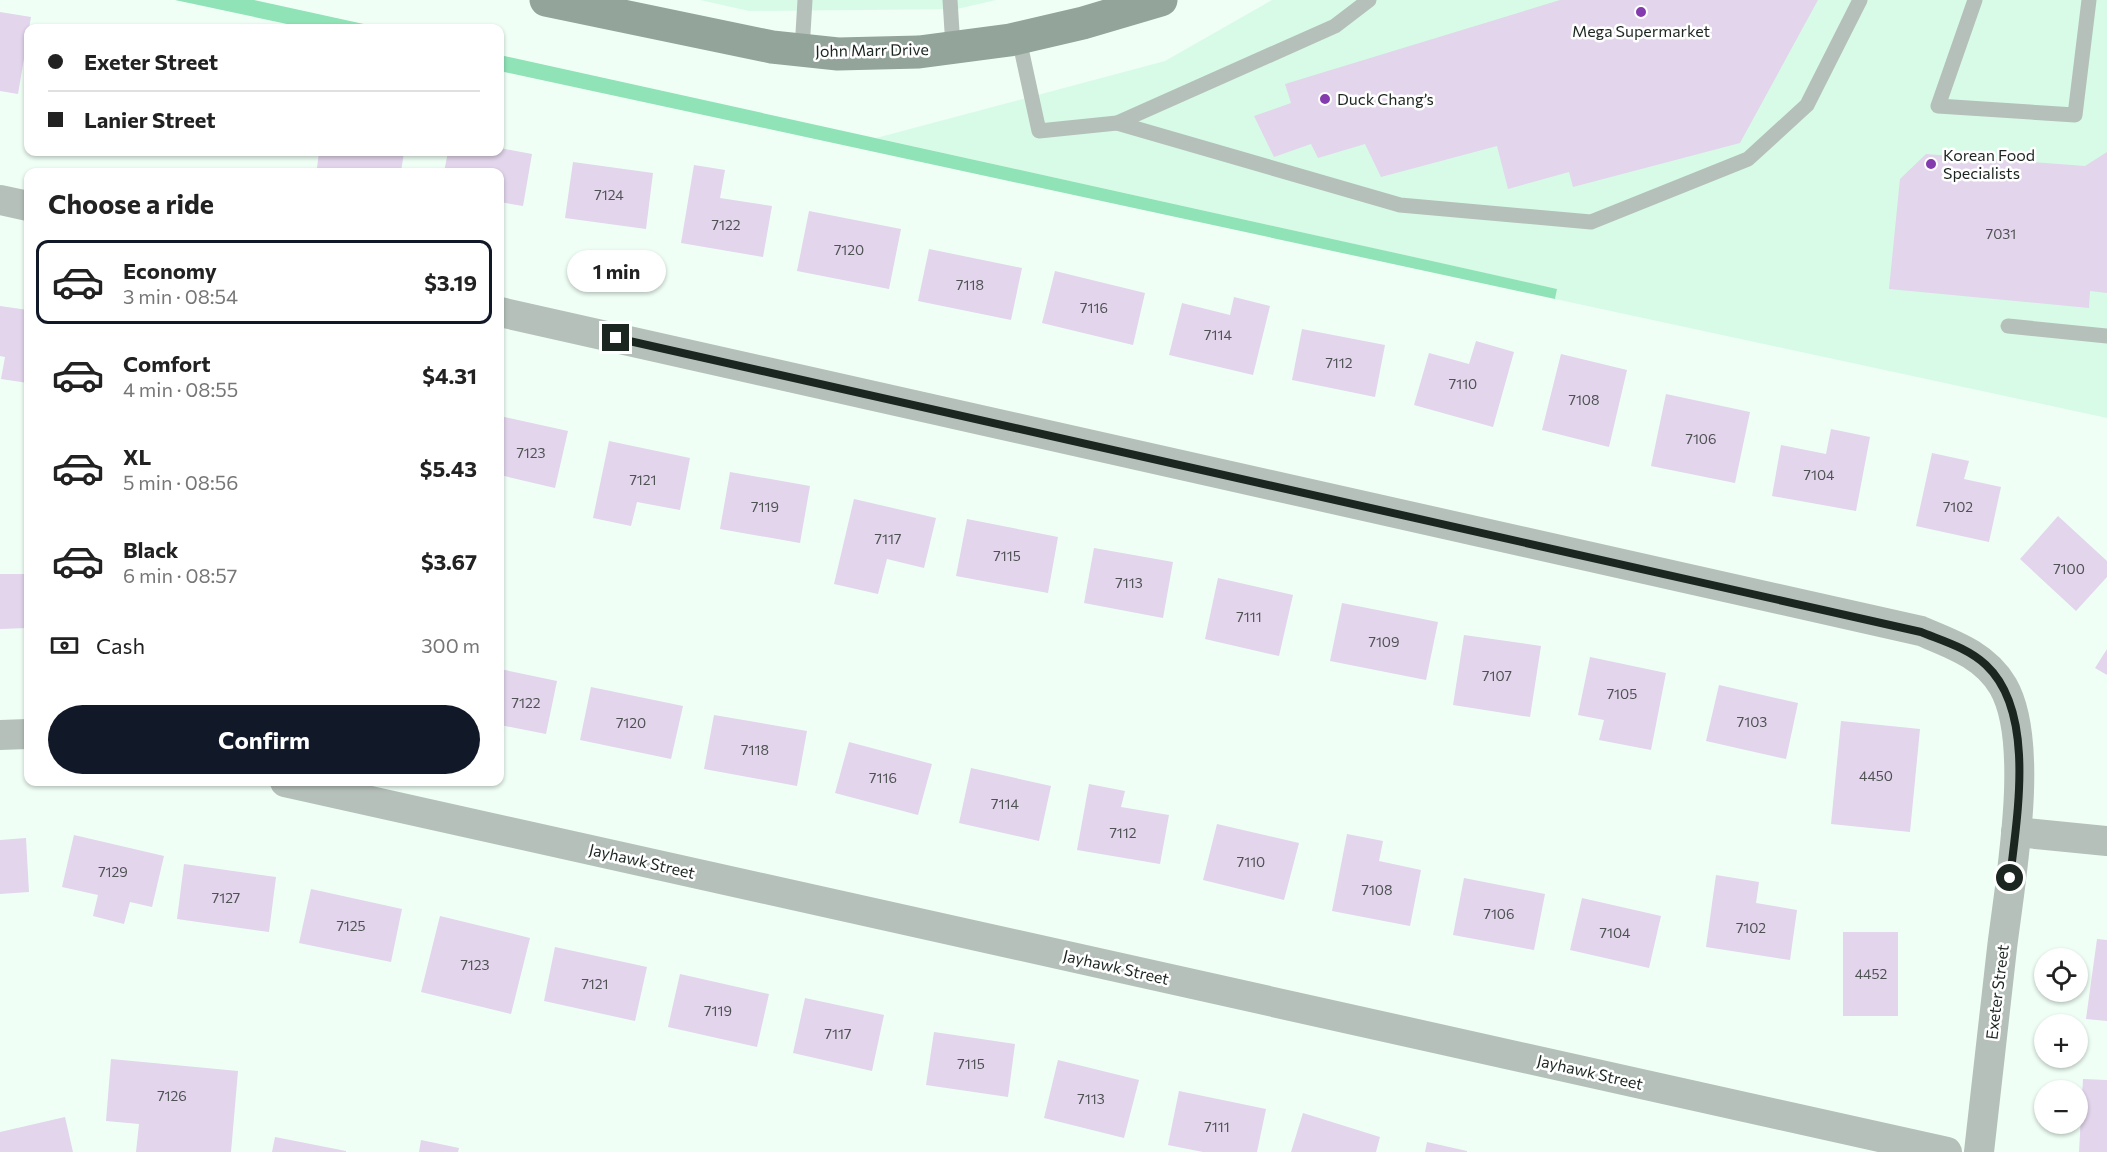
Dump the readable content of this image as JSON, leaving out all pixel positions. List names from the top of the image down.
{
  "streets": {
    "street": ["John Marr Drive", "Jayhawk Street", "Exeter Street"]
  },
  "places": ["Mega Supermarket", "Duck Chang’s", "Korean Food Specialists"],
  "house_numbers": [
    "7124",
    "7122",
    "7031",
    "7120",
    "7118",
    "7116",
    "7114",
    "7112",
    "7110",
    "7108",
    "7106",
    "7123",
    "7104",
    "7121",
    "7119",
    "7102",
    "7117",
    "7115",
    "7100",
    "7113",
    "7111",
    "7109",
    "7107",
    "7105",
    "7122",
    "7103",
    "7120",
    "7118",
    "4450",
    "7116",
    "7114",
    "7112",
    "7110",
    "7129",
    "7108",
    "7127",
    "7106",
    "7125",
    "7102",
    "7104",
    "7123",
    "4452",
    "7121",
    "7119",
    "7117",
    "7115",
    "7126",
    "7113",
    "7111"
  ],
  "page": {
    "banner": ["Exeter Street", "Lanier Street"],
    "heading": "Choose a ride",
    "list": [
      {
        "name": "Economy",
        "note": "3 min · 08:54",
        "value": "$3.19"
      },
      {
        "name": "Comfort",
        "note": "4 min · 08:55",
        "value": "$4.31"
      },
      {
        "name": "XL",
        "note": "5 min · 08:56",
        "value": "$5.43"
      },
      {
        "name": "Black",
        "note": "6 min · 08:57",
        "value": "$3.67"
      }
    ],
    "bubble": "1 min",
    "pay": ["Cash", "300 m"],
    "buttons": "Confirm",
    "map_buttons": ["+", "−"]
  }
}
